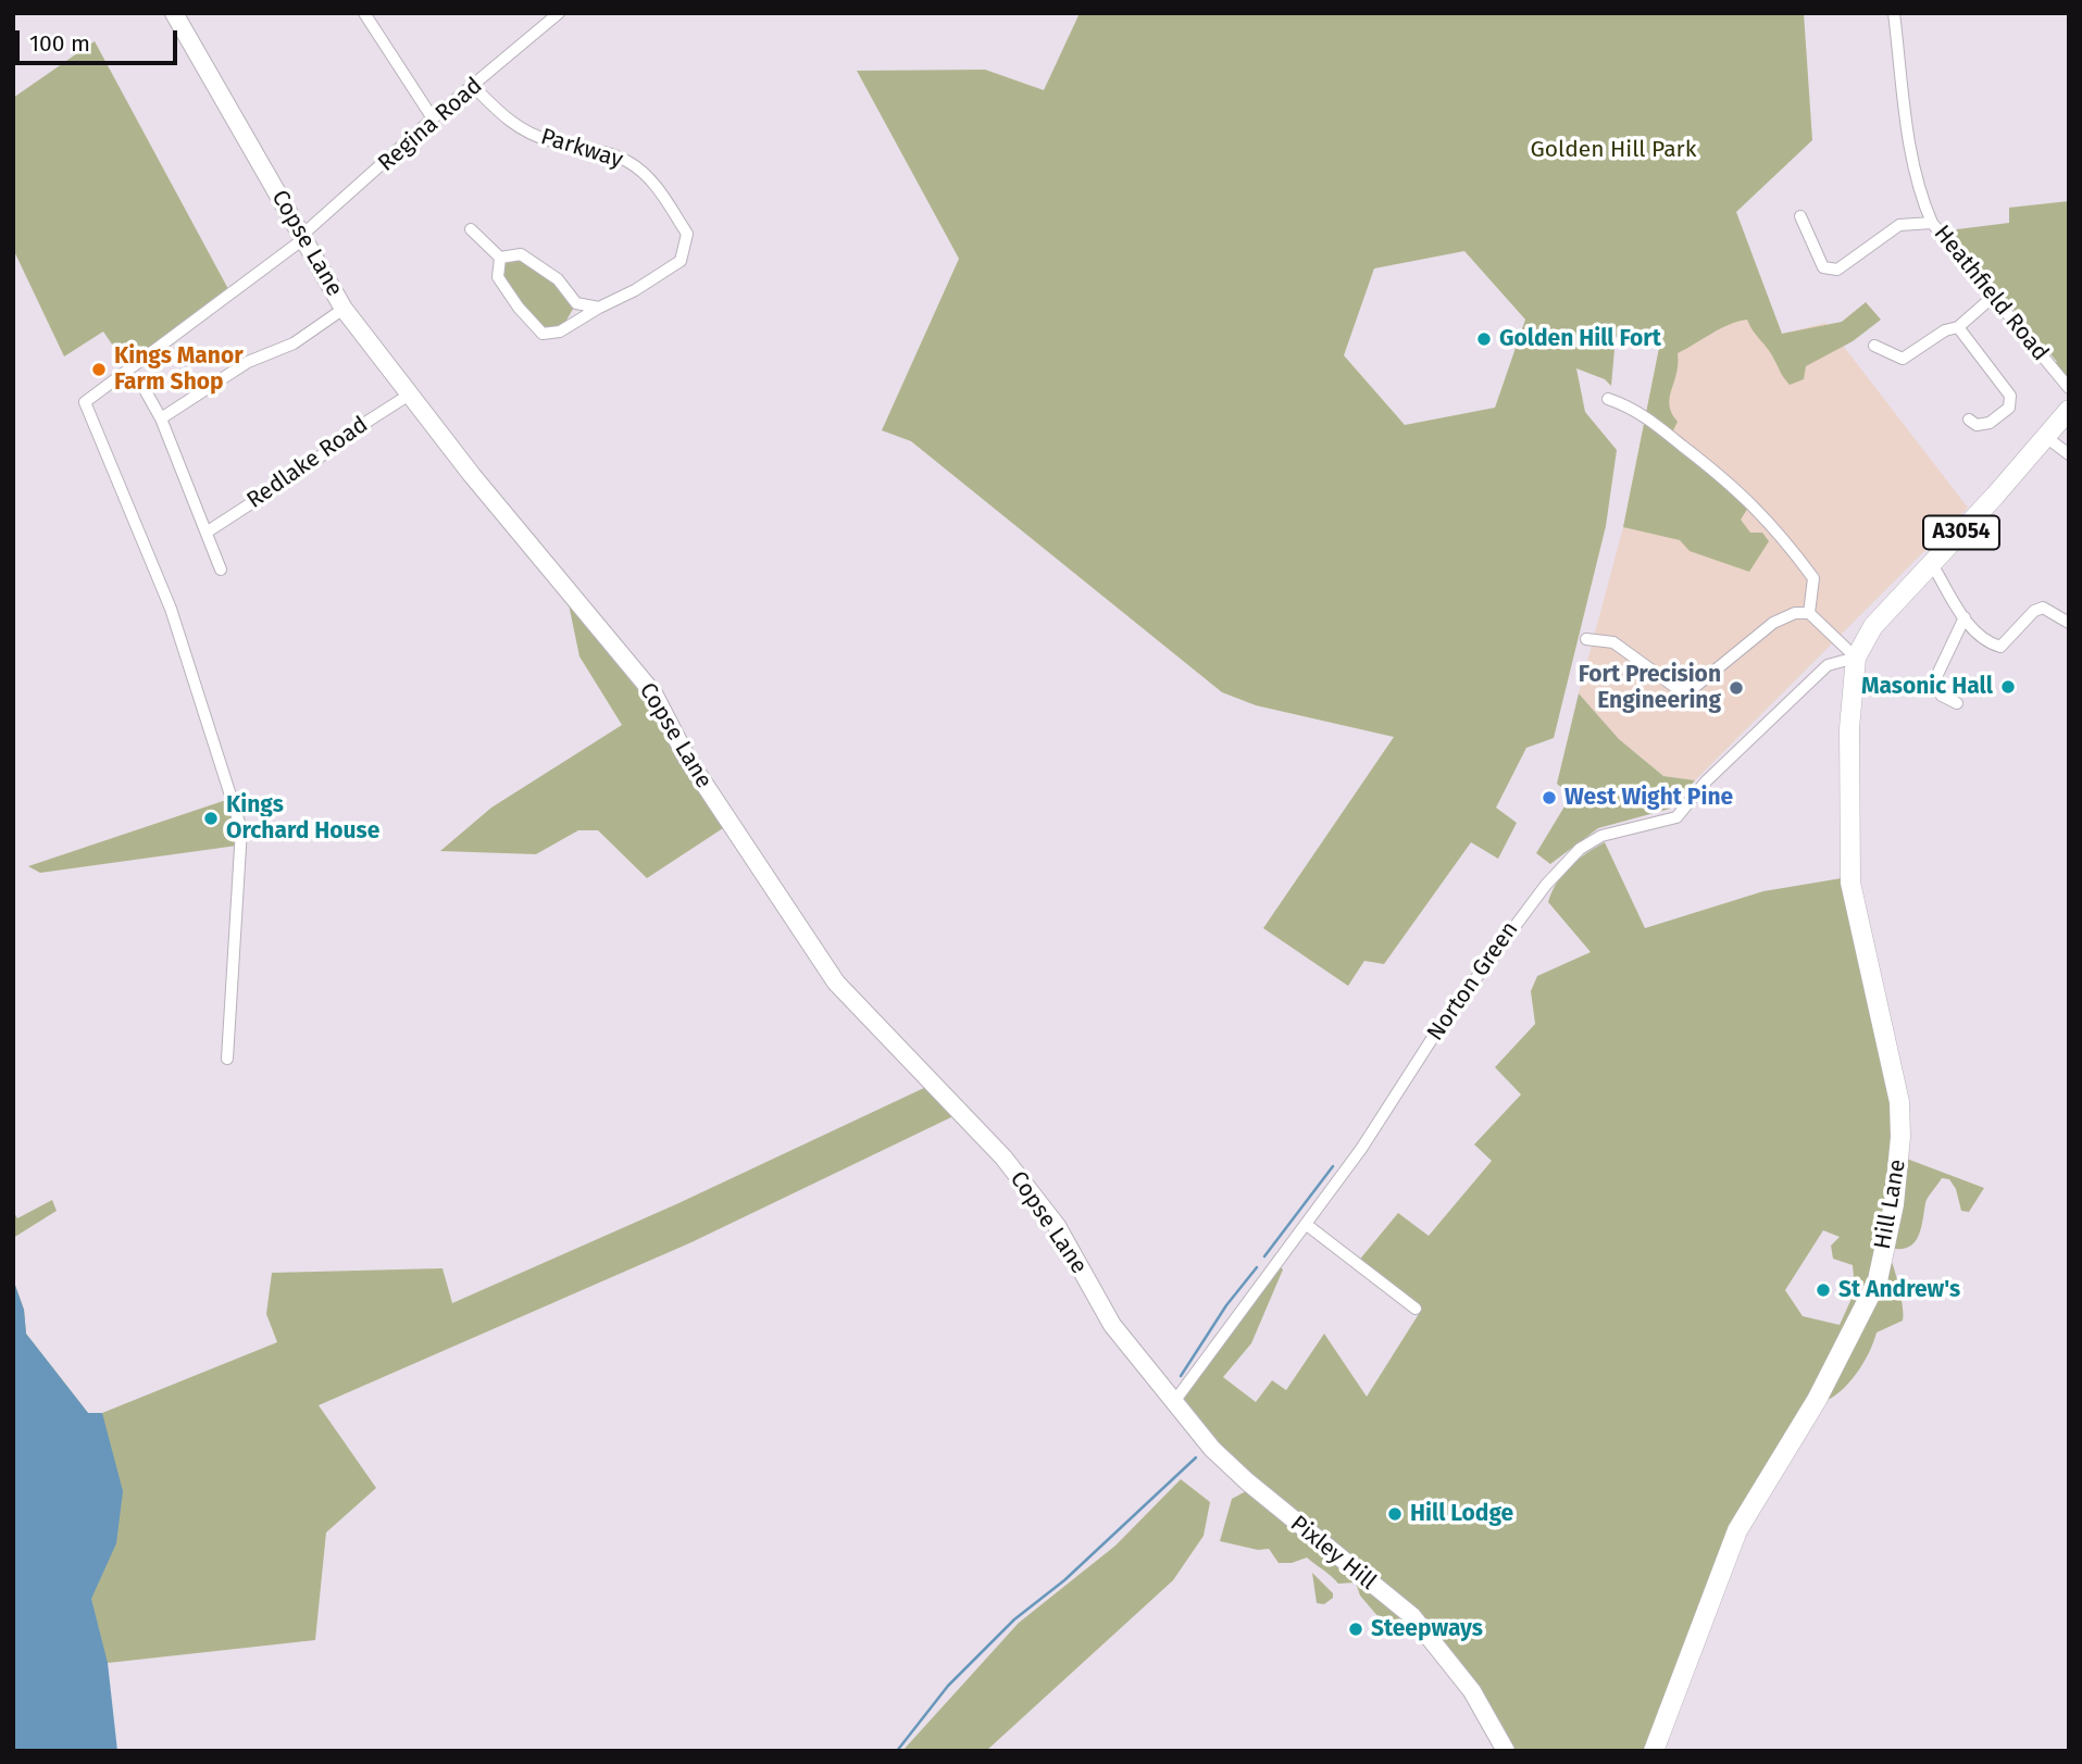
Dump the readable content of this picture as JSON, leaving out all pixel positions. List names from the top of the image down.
{
  "streets": {
    "main road": ["A3054", "Hill Lane"],
    "street": [
      "Regina Road",
      "Parkway",
      "Copse Lane",
      "Heathfield Road",
      "Redlake Road",
      "Norton Green",
      "Pixley Hill"
    ]
  },
  "crossings": [
    ["Regina Road", "Parkway"],
    ["Regina Road", "Copse Lane"],
    ["Copse Lane", "Redlake Road"],
    ["Copse Lane", "Norton Green"],
    ["Copse Lane", "Pixley Hill"],
    ["A3054", "Norton Green"],
    ["A3054", "Hill Lane"],
    ["Norton Green", "Hill Lane"],
    ["Norton Green", "Pixley Hill"]
  ],
  "parks": ["Golden Hill Park"],
  "places": [
    "Golden Hill Fort",
    "Kings Manor Farm Shop",
    "Masonic Hall",
    "Fort Precision Engineering",
    "West Wight Pine",
    "Kings Orchard House",
    "St Andrew's",
    "Hill Lodge",
    "Steepways"
  ],
  "scale_bar": "100 m"
}
